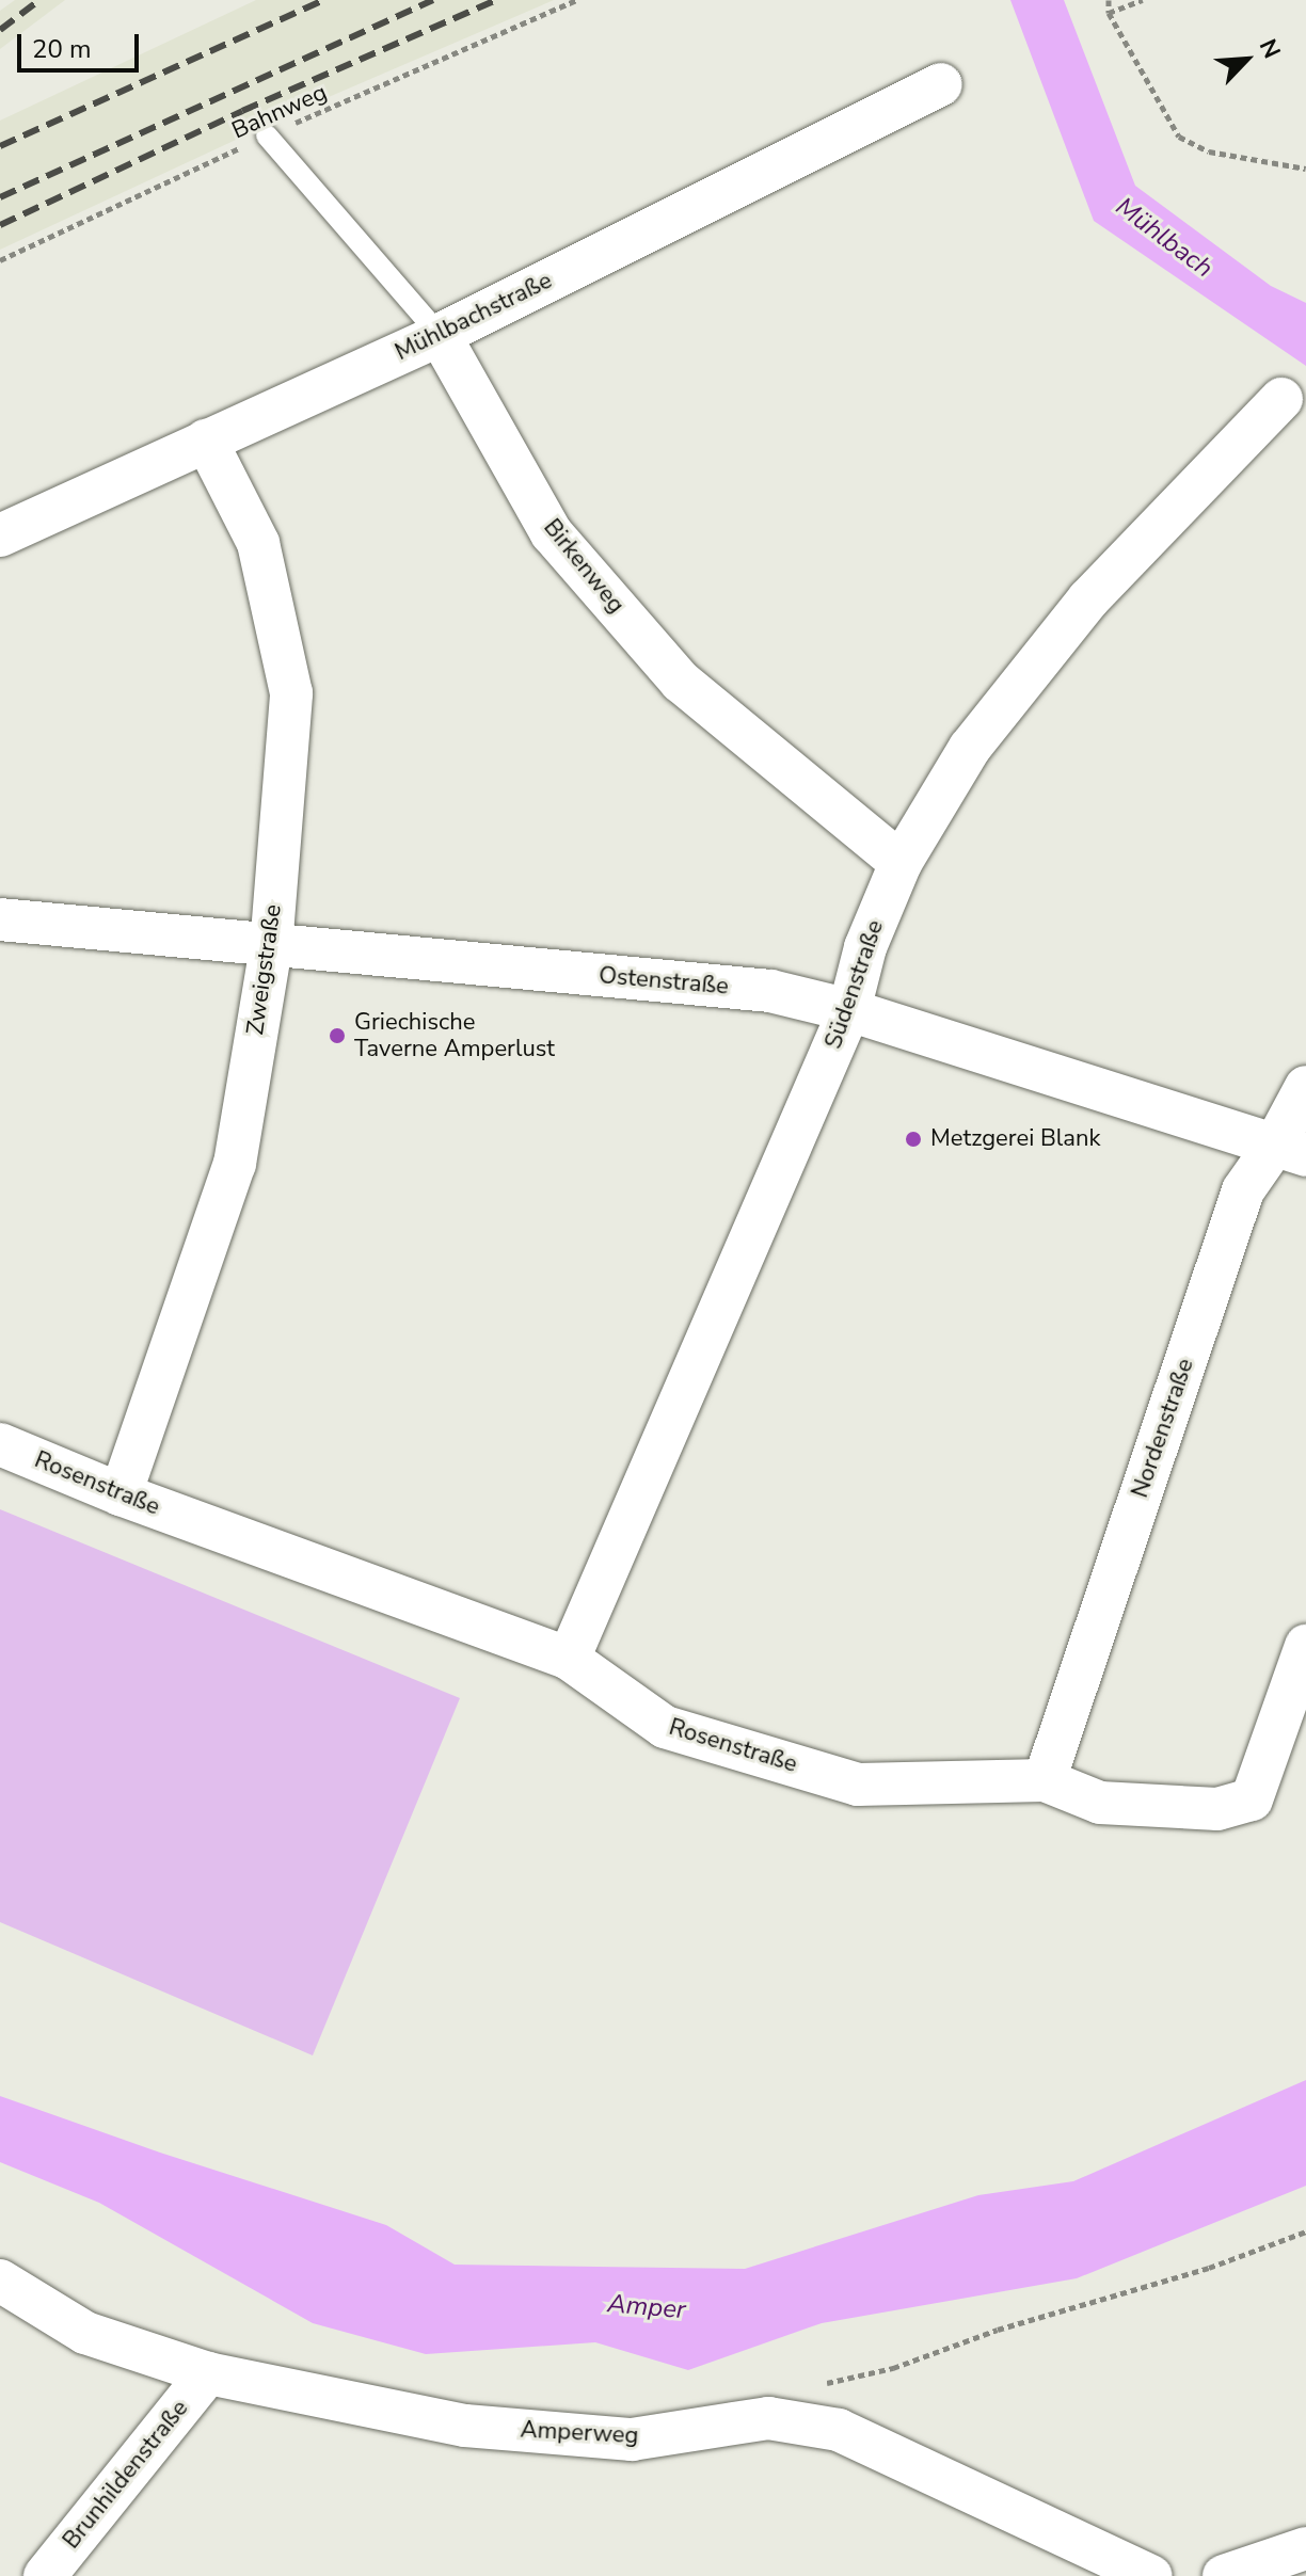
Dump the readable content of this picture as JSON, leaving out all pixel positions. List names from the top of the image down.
{
  "streets": {
    "street": [
      "Mühlbachstraße",
      "Birkenweg",
      "Zweigstraße",
      "Ostenstraße",
      "Südenstraße",
      "Nordenstraße",
      "Rosenstraße",
      "Amperweg",
      "Brunhildenstraße"
    ],
    "path": ["Bahnweg"]
  },
  "crossings": [
    ["Bahnweg", "Birkenweg"],
    ["Mühlbachstraße", "Birkenweg"],
    ["Mühlbachstraße", "Zweigstraße"],
    ["Birkenweg", "Südenstraße"],
    ["Zweigstraße", "Ostenstraße"],
    ["Zweigstraße", "Rosenstraße"],
    ["Ostenstraße", "Südenstraße"],
    ["Ostenstraße", "Nordenstraße"],
    ["Südenstraße", "Rosenstraße"],
    ["Nordenstraße", "Rosenstraße"],
    ["Amperweg", "Brunhildenstraße"]
  ],
  "water": ["Mühlbach", "Amper"],
  "places": ["Griechische Taverne Amperlust", "Metzgerei Blank"],
  "scale_bar": "20 m",
  "north": "top right"
}
